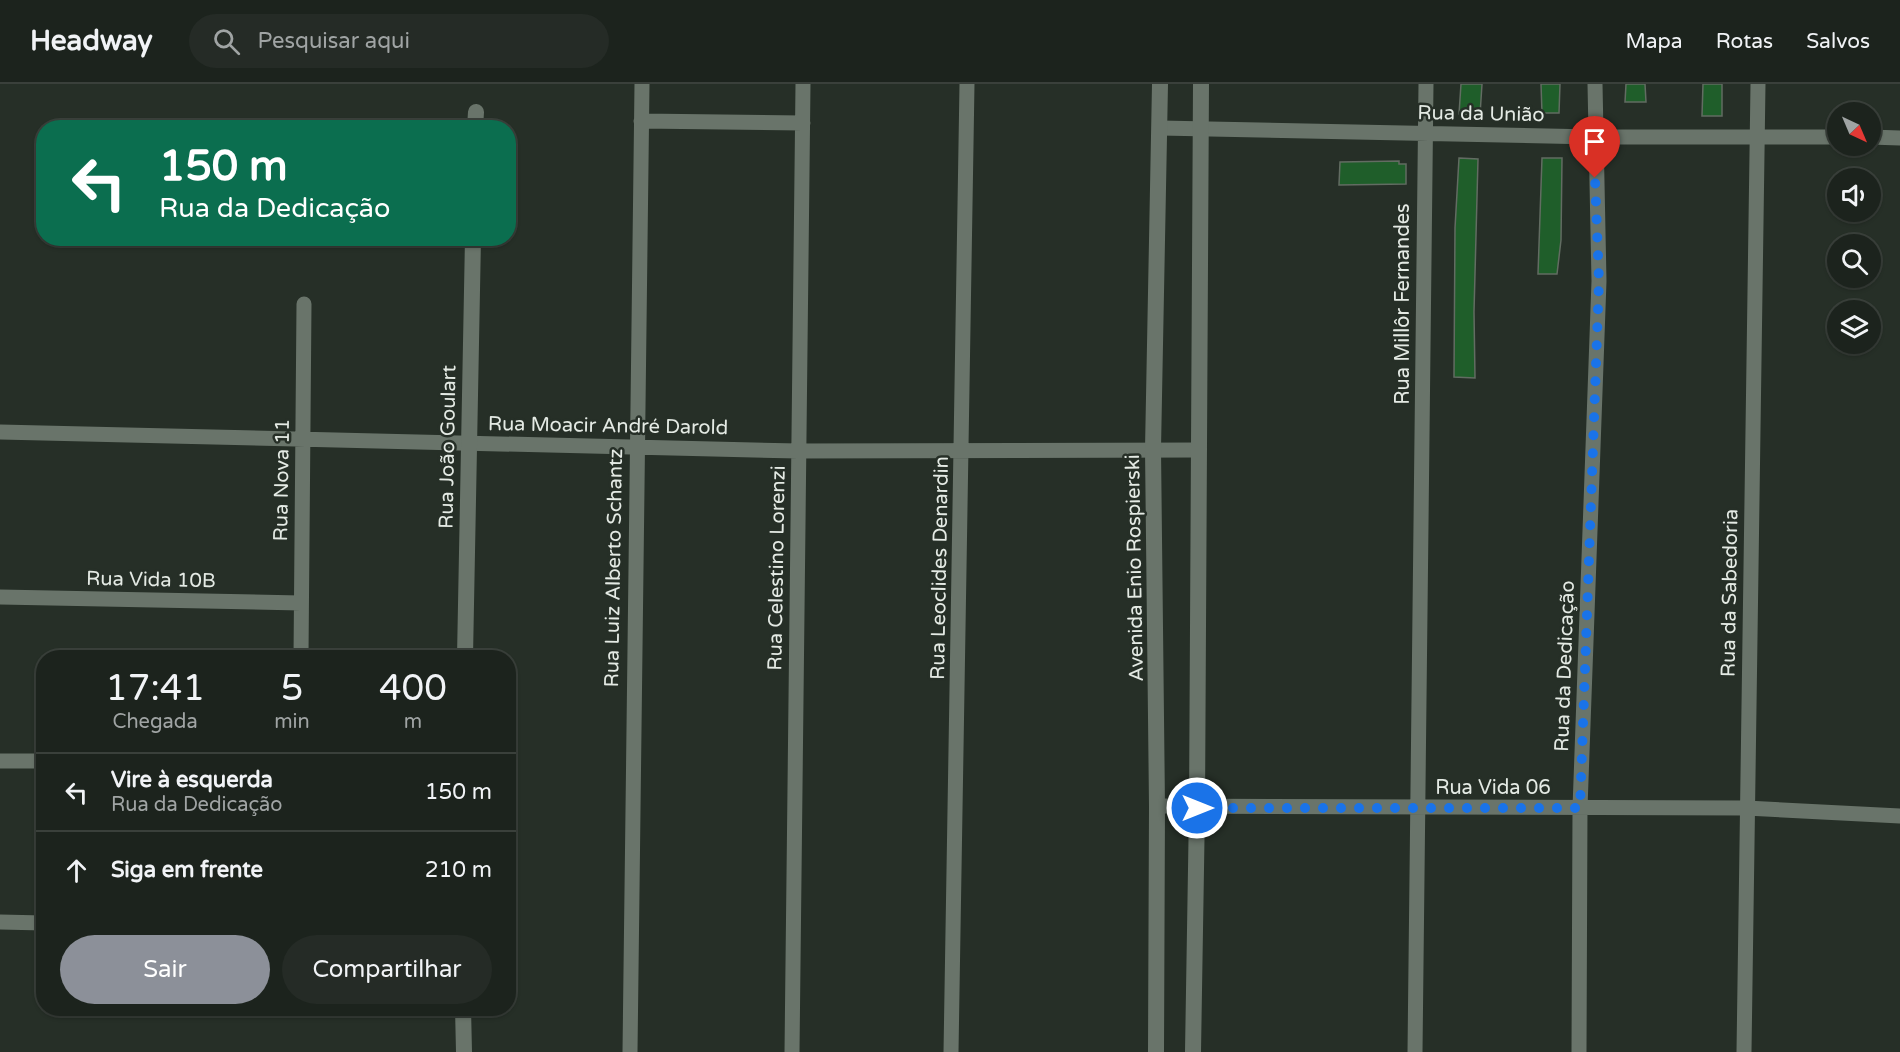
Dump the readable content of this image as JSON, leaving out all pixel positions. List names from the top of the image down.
{
  "streets": {
    "street": [
      "Rua da União",
      "Rua Millôr Fernandes",
      "Rua Moacir André Darold",
      "Rua João Goulart",
      "Rua Nova 11",
      "Rua Luiz Alberto Schantz",
      "Rua Celestino Lorenzi",
      "Rua Leoclides Denardin",
      "Avenida Enio Rospierski",
      "Rua Vida 10B",
      "Rua da Sabedoria",
      "Rua da Dedicação",
      "Rua Vida 06"
    ]
  },
  "crossings": [
    ["Rua da União", "Rua Millôr Fernandes"],
    ["Rua da União", "Avenida Enio Rospierski"],
    ["Rua da União", "Rua da Sabedoria"],
    ["Rua da União", "Rua da Dedicação"],
    ["Rua Millôr Fernandes", "Rua Vida 06"],
    ["Rua Moacir André Darold", "Rua João Goulart"],
    ["Rua Moacir André Darold", "Rua Nova 11"],
    ["Rua Moacir André Darold", "Rua Luiz Alberto Schantz"],
    ["Rua Moacir André Darold", "Rua Celestino Lorenzi"],
    ["Rua Moacir André Darold", "Rua Leoclides Denardin"],
    ["Rua Moacir André Darold", "Avenida Enio Rospierski"],
    ["Rua Nova 11", "Rua Vida 10B"],
    ["Avenida Enio Rospierski", "Rua Vida 06"],
    ["Rua da Sabedoria", "Rua Vida 06"],
    ["Rua da Dedicação", "Rua Vida 06"]
  ],
  "north": "bottom right",
  "page": {
    "header": "Headway",
    "search": "Pesquisar aqui",
    "nav": ["Mapa", "Rotas", "Salvos"],
    "turn": ["150 m", "Rua da Dedicação"],
    "eta": [
      "17:41",
      "Chegada",
      "5",
      "min",
      "400",
      "m"
    ],
    "list": [
      {
        "name": "Vire à esquerda",
        "note": "Rua da Dedicação",
        "value": "150 m"
      },
      {
        "name": "Siga em frente",
        "value": "210 m"
      }
    ],
    "buttons": ["Sair", "Compartilhar"]
  }
}
